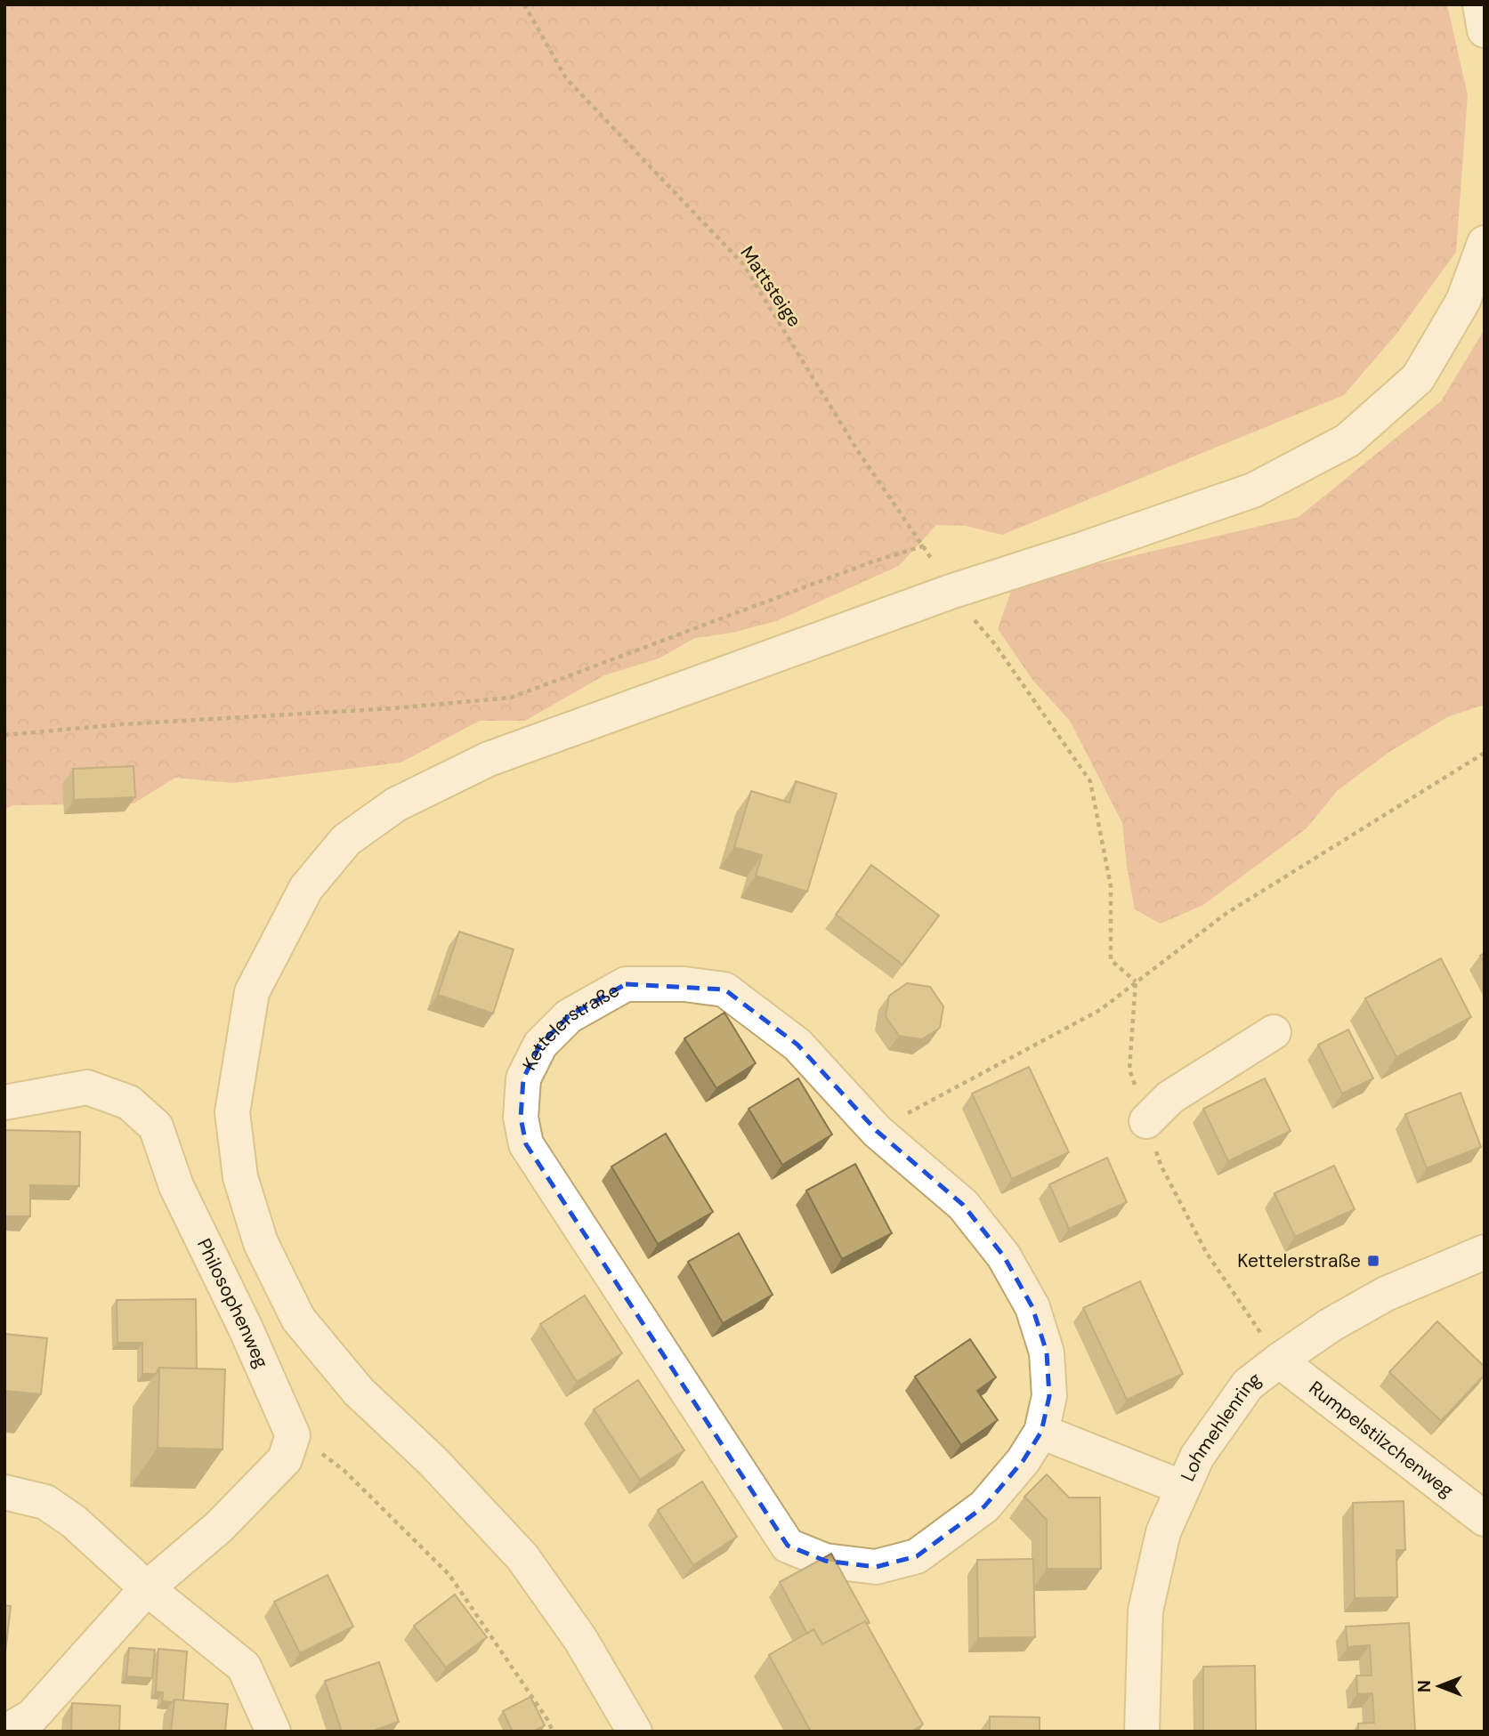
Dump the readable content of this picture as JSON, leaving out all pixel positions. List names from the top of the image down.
{
  "streets": {
    "street": [
      "Kettelerstraße",
      "Philosophenweg",
      "Lohmehlenring",
      "Rumpelstilzchenweg"
    ],
    "path": ["Mattsteige"]
  },
  "crossings": [
    ["Lohmehlenring", "Rumpelstilzchenweg"]
  ],
  "places": {
    "transit": ["Kettelerstraße"]
  },
  "north": "left"
}
